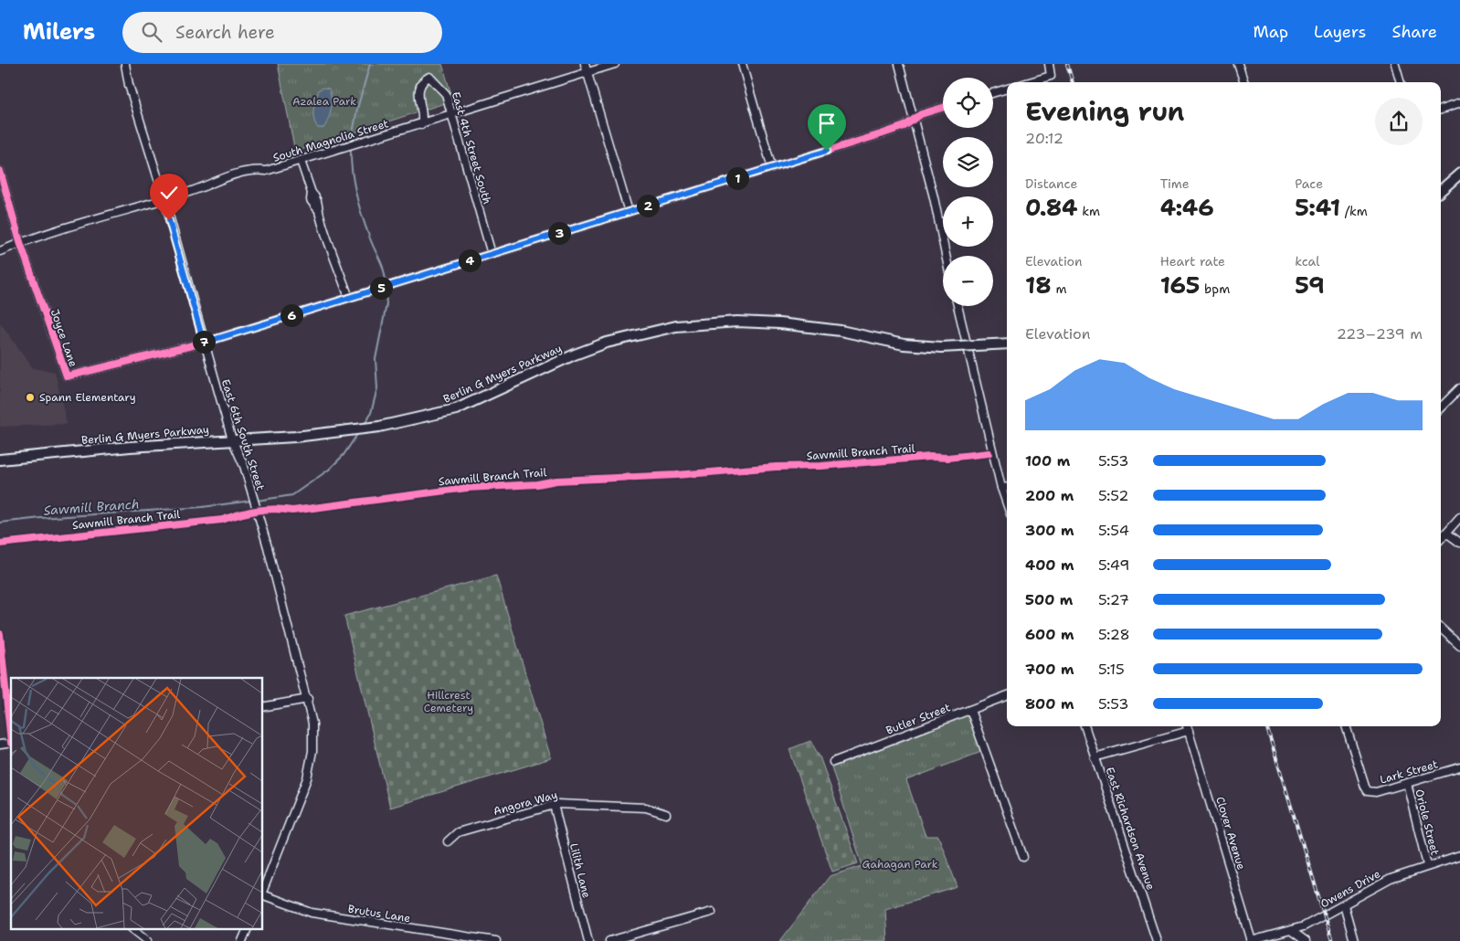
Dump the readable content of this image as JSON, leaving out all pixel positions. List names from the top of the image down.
{
  "streets": {
    "main road": ["Berlin G Myers Parkway"],
    "street": [
      "South Magnolia Street",
      "East 4th Street South",
      "Joyce Lane",
      "East 6th South Street",
      "Butler Street",
      "Lark Street",
      "Angora Way",
      "Oriole Street",
      "East Richardson Avenue",
      "Clover Avenue",
      "Lilith Lane",
      "Owens Drive",
      "Brutus Lane"
    ],
    "cycle path": ["Sawmill Branch Trail"]
  },
  "crossings": [
    ["South Magnolia Street", "East 4th Street South"],
    ["South Magnolia Street", "Joyce Lane"],
    ["South Magnolia Street", "East 6th South Street"],
    ["Joyce Lane", "East 6th South Street"],
    ["Berlin G Myers Parkway", "East 6th South Street"],
    ["Lark Street", "Oriole Street"],
    ["Angora Way", "Lilith Lane"],
    ["Oriole Street", "Owens Drive"],
    ["Clover Avenue", "Owens Drive"]
  ],
  "water": ["Sawmill Branch"],
  "parks": ["Azalea Park", "Hillcrest Cemetery", "Gahagan Park"],
  "places": ["Spann Elementary"],
  "page": {
    "header": "Milers",
    "search": "Search here",
    "nav": ["Map", "Layers", "Share"],
    "map_buttons": ["+", "−"],
    "heading": ["Evening run", "20:12"],
    "stats": [
      ["Distance", "0.84 km"],
      ["Time", "4:46"],
      ["Pace", "5:41 /km"],
      ["Elevation", "18 m"],
      ["Heart rate", "165 bpm"],
      ["kcal", "59"]
    ],
    "pins": [
      "1",
      "2",
      "3",
      "4",
      "5",
      "6",
      "7"
    ],
    "chart": ["Elevation", "223–239 m"],
    "list": [
      {
        "name": "100 m",
        "note": "5:53"
      },
      {
        "name": "200 m",
        "note": "5:52"
      },
      {
        "name": "300 m",
        "note": "5:54"
      },
      {
        "name": "400 m",
        "note": "5:49"
      },
      {
        "name": "500 m",
        "note": "5:27"
      },
      {
        "name": "600 m",
        "note": "5:28"
      },
      {
        "name": "700 m",
        "note": "5:15"
      },
      {
        "name": "800 m",
        "note": "5:53"
      }
    ]
  }
}
